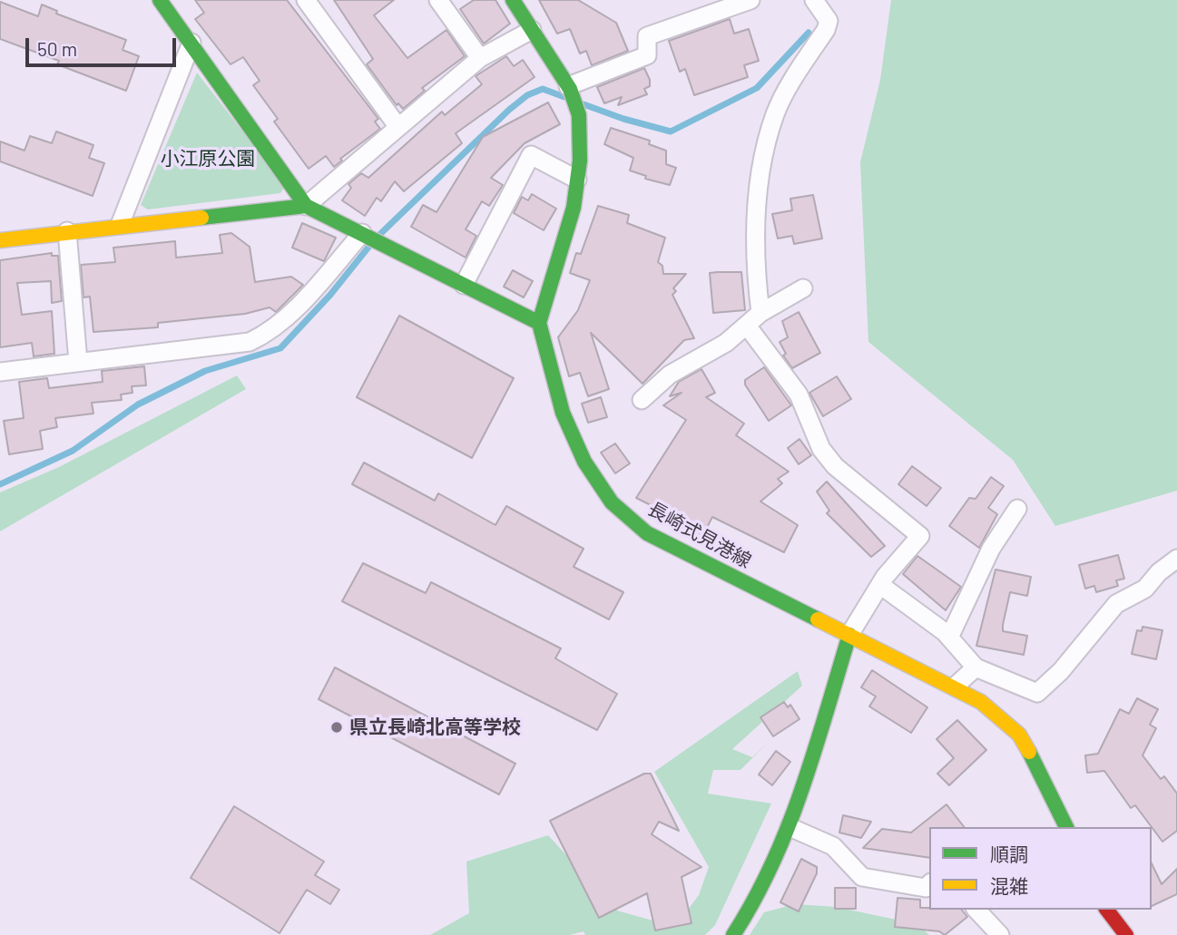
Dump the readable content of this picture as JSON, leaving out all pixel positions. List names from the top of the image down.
{
  "streets": {
    "street": ["長崎式見港線"]
  },
  "parks": ["小江原公園"],
  "places": ["県立長崎北高等学校"],
  "legend": ["順調", "混雑"],
  "scale_bar": "50 m"
}
